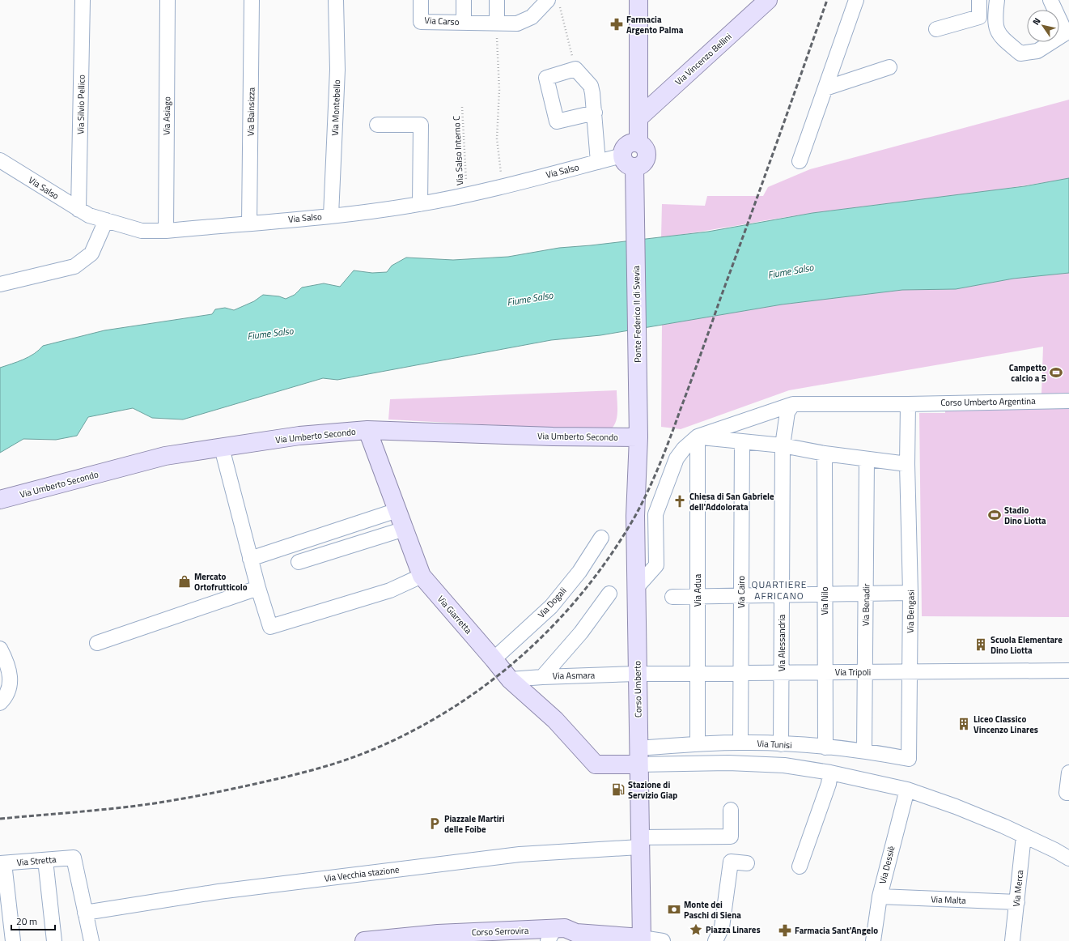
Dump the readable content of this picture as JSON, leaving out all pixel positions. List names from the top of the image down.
{
  "streets": {
    "main road": [
      "Via Vincenzo Bellini",
      "Ponte Federico II di Svevia",
      "Via Umberto Secondo",
      "Via Giarretta",
      "Corso Umberto",
      "Corso Serrovira"
    ],
    "street": [
      "Via Carso",
      "Via Silvio Pellico",
      "Via Montebello",
      "Via Bainsizza",
      "Via Asiago",
      "Via Salso",
      "Corso Umberto Argentina",
      "Via Adua",
      "Via Cairo",
      "Via Nilo",
      "Via Dogali",
      "Via Benadir",
      "Via Bengasi",
      "Via Alessandria",
      "Via Tripoli",
      "Via Asmara",
      "Via Tunisi",
      "Via Stretta",
      "Via Dessiè",
      "Via Vecchia stazione",
      "Via Merca",
      "Via Malta"
    ],
    "path": ["Via Salso Interno C"]
  },
  "crossings": [
    ["Via Silvio Pellico", "Via Salso"],
    ["Via Montebello", "Via Salso"],
    ["Via Bainsizza", "Via Salso"],
    ["Via Asiago", "Via Salso"],
    ["Via Salso Interno C", "Via Salso"],
    ["Via Salso", "Ponte Federico II di Svevia"],
    ["Ponte Federico II di Svevia", "Via Umberto Secondo"],
    ["Ponte Federico II di Svevia", "Corso Umberto"],
    ["Corso Umberto Argentina", "Via Adua"],
    ["Corso Umberto Argentina", "Via Bengasi"],
    ["Corso Umberto Argentina", "Via Alessandria"],
    ["Via Umberto Secondo", "Via Giarretta"],
    ["Via Umberto Secondo", "Corso Umberto"],
    ["Via Adua", "Via Tripoli"],
    ["Via Adua", "Via Tunisi"],
    ["Via Cairo", "Via Tripoli"],
    ["Via Cairo", "Via Tunisi"],
    ["Via Nilo", "Via Tripoli"],
    ["Via Nilo", "Via Tunisi"],
    ["Via Dogali", "Via Giarretta"],
    ["Via Benadir", "Via Tripoli"],
    ["Via Benadir", "Via Tunisi"],
    ["Via Bengasi", "Via Tripoli"],
    ["Via Bengasi", "Via Tunisi"],
    ["Via Giarretta", "Via Asmara"],
    ["Via Giarretta", "Corso Umberto"],
    ["Via Giarretta", "Via Tunisi"],
    ["Via Alessandria", "Via Tripoli"],
    ["Via Alessandria", "Via Tunisi"],
    ["Via Tripoli", "Via Asmara"],
    ["Via Tripoli", "Corso Umberto"],
    ["Via Asmara", "Corso Umberto"],
    ["Corso Umberto", "Via Tunisi"],
    ["Corso Umberto", "Via Vecchia stazione"],
    ["Corso Umberto", "Corso Serrovira"],
    ["Via Stretta", "Via Vecchia stazione"],
    ["Via Dessiè", "Via Malta"],
    ["Via Merca", "Via Malta"]
  ],
  "districts": ["QUARTIERE AFRICANO"],
  "water": ["Fiume Salso"],
  "places": {
    "pharmacy": ["Farmacia Argento Palma", "Farmacia Sant'Angelo"],
    "sports": ["Campetto calcio a 5", "Stadio Dino Liotta"],
    "church": ["Chiesa di San Gabriele dell'Addolorata"],
    "shop": ["Mercato Ortofrutticolo"],
    "building": ["Scuola Elementare Dino Liotta", "Liceo Classico Vincenzo Linares"],
    "fuel station": ["Stazione di Servizio Giap"],
    "parking": ["Piazzale Martiri delle Foibe"],
    "bank": ["Monte dei Paschi di Siena"],
    "place": ["Piazza Linares"]
  },
  "scale_bar": "20 m",
  "north": "top left"
}
